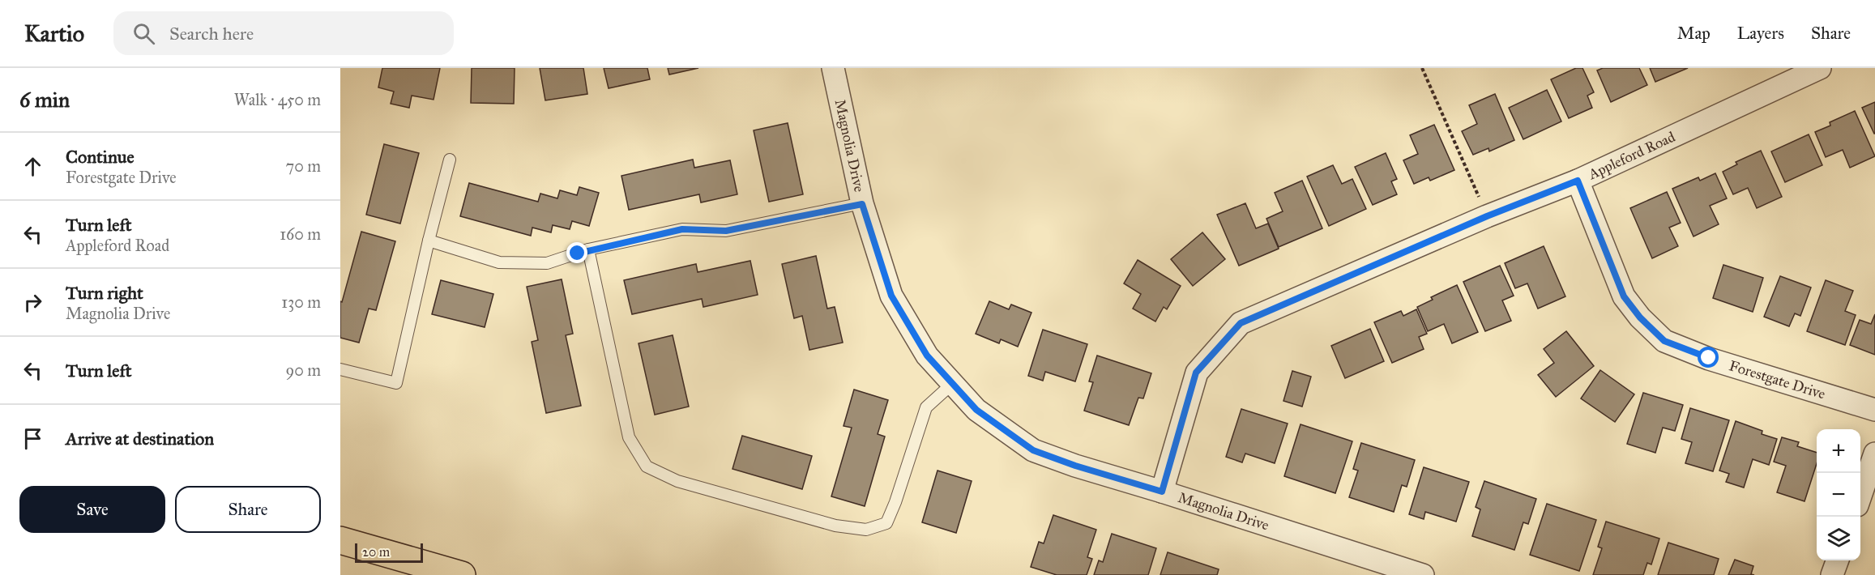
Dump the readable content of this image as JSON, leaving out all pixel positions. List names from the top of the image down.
{
  "streets": {
    "street": ["Magnolia Drive", "Appleford Road", "Forestgate Drive"]
  },
  "crossings": [
    ["Magnolia Drive", "Appleford Road"],
    ["Appleford Road", "Forestgate Drive"]
  ],
  "scale_bar": "20 m",
  "page": {
    "header": "Kartio",
    "search": "Search here",
    "nav": ["Map", "Layers", "Share"],
    "heading": ["6 min", "Walk · 450 m"],
    "list": [
      ["Continue", "Forestgate Drive", "70 m"],
      ["Turn left", "Appleford Road", "160 m"],
      ["Turn right", "Magnolia Drive", "130 m"],
      ["Turn left", "90 m"],
      "Arrive at destination"
    ],
    "map_buttons": ["+", "−"],
    "buttons": ["Save", "Share"],
    "scale": "20 m"
  }
}
